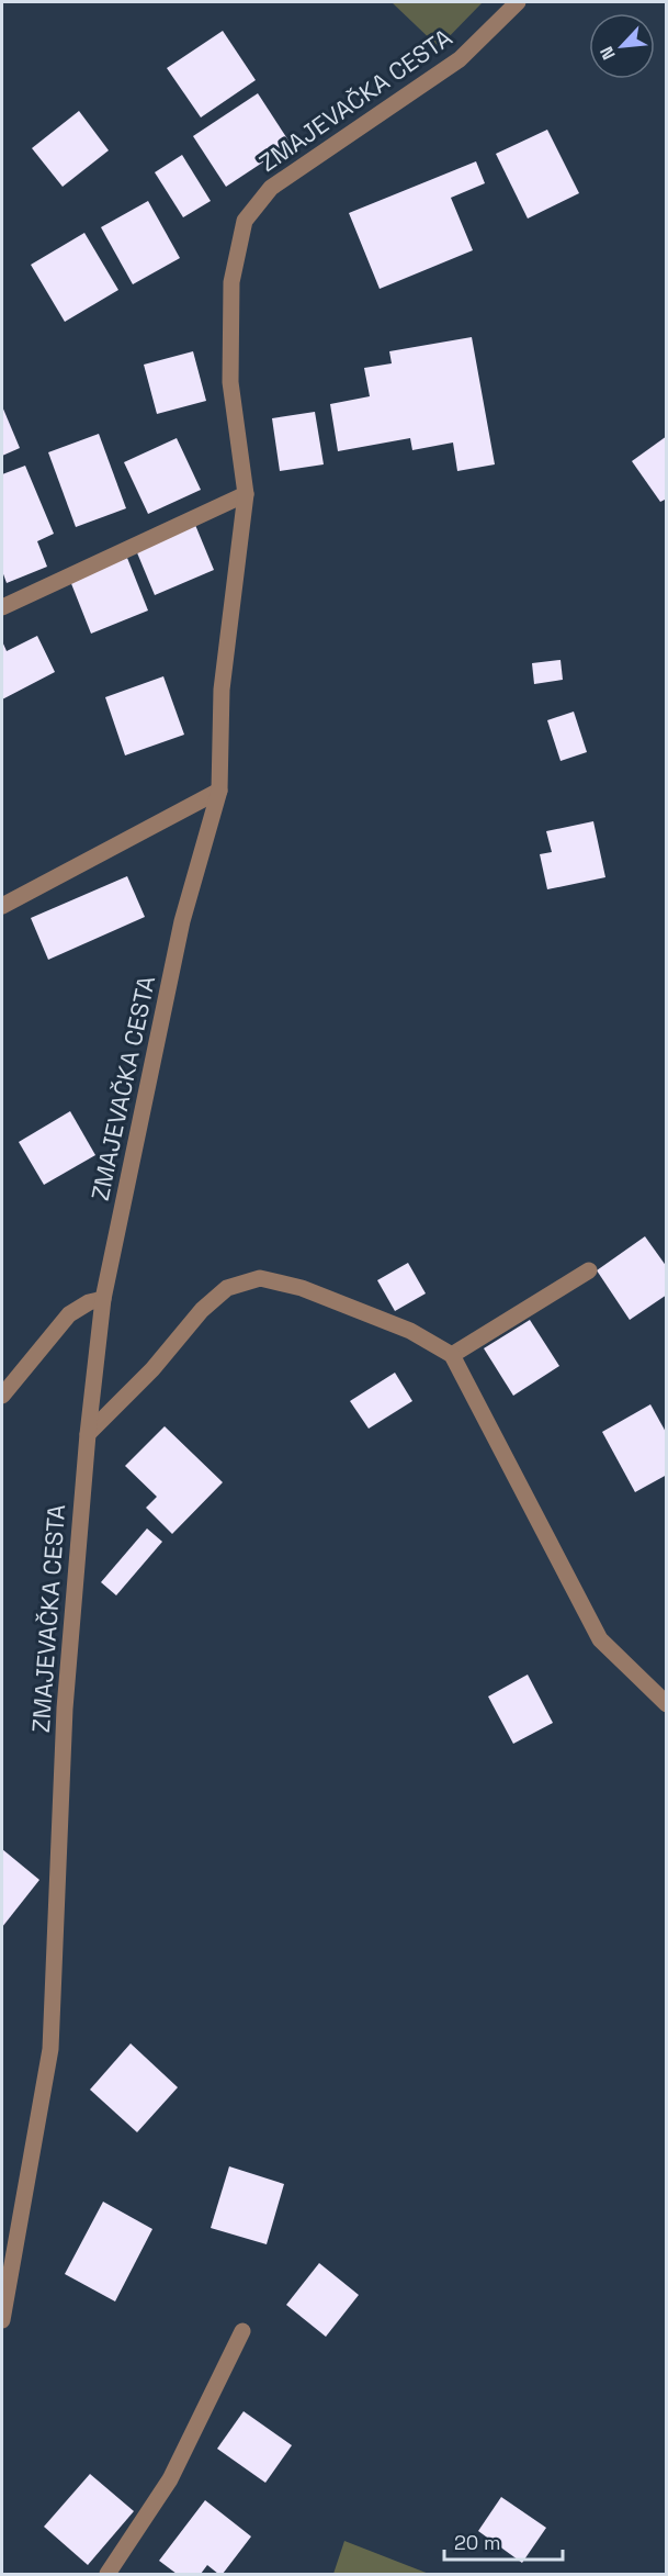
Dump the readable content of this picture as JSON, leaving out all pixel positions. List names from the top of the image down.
{
  "streets": {
    "street": ["ZMAJEVAČKA CESTA"]
  },
  "scale_bar": "20 m",
  "north": "bottom left"
}
